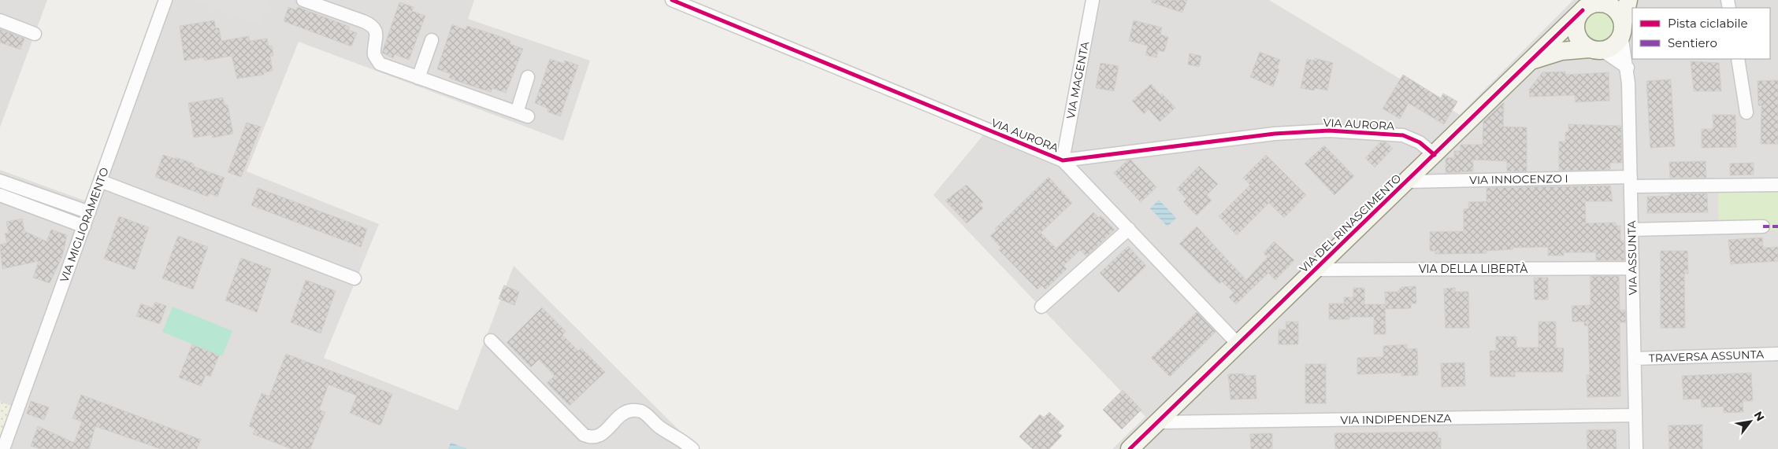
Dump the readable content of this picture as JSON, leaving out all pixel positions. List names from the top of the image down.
{
  "streets": {
    "street": [
      "VIA MAGENTA",
      "VIA AURORA",
      "VIA INNOCENZO I",
      "VIA DEL RINASCIMENTO",
      "VIA MIGLIORAMENTO",
      "VIA ASSUNTA",
      "VIA DELLA LIBERTÀ",
      "TRAVERSA ASSUNTA",
      "VIA INDIPENDENZA"
    ]
  },
  "crossings": [
    ["VIA MAGENTA", "VIA AURORA"],
    ["VIA AURORA", "VIA DEL RINASCIMENTO"],
    ["VIA INNOCENZO I", "VIA DEL RINASCIMENTO"],
    ["VIA INNOCENZO I", "VIA ASSUNTA"],
    ["VIA DEL RINASCIMENTO", "VIA ASSUNTA"],
    ["VIA DEL RINASCIMENTO", "VIA DELLA LIBERTÀ"],
    ["VIA DEL RINASCIMENTO", "VIA INDIPENDENZA"],
    ["VIA ASSUNTA", "VIA DELLA LIBERTÀ"],
    ["VIA ASSUNTA", "TRAVERSA ASSUNTA"],
    ["VIA ASSUNTA", "VIA INDIPENDENZA"]
  ],
  "legend": ["Pista ciclabile", "Sentiero"],
  "north": "top right"
}
